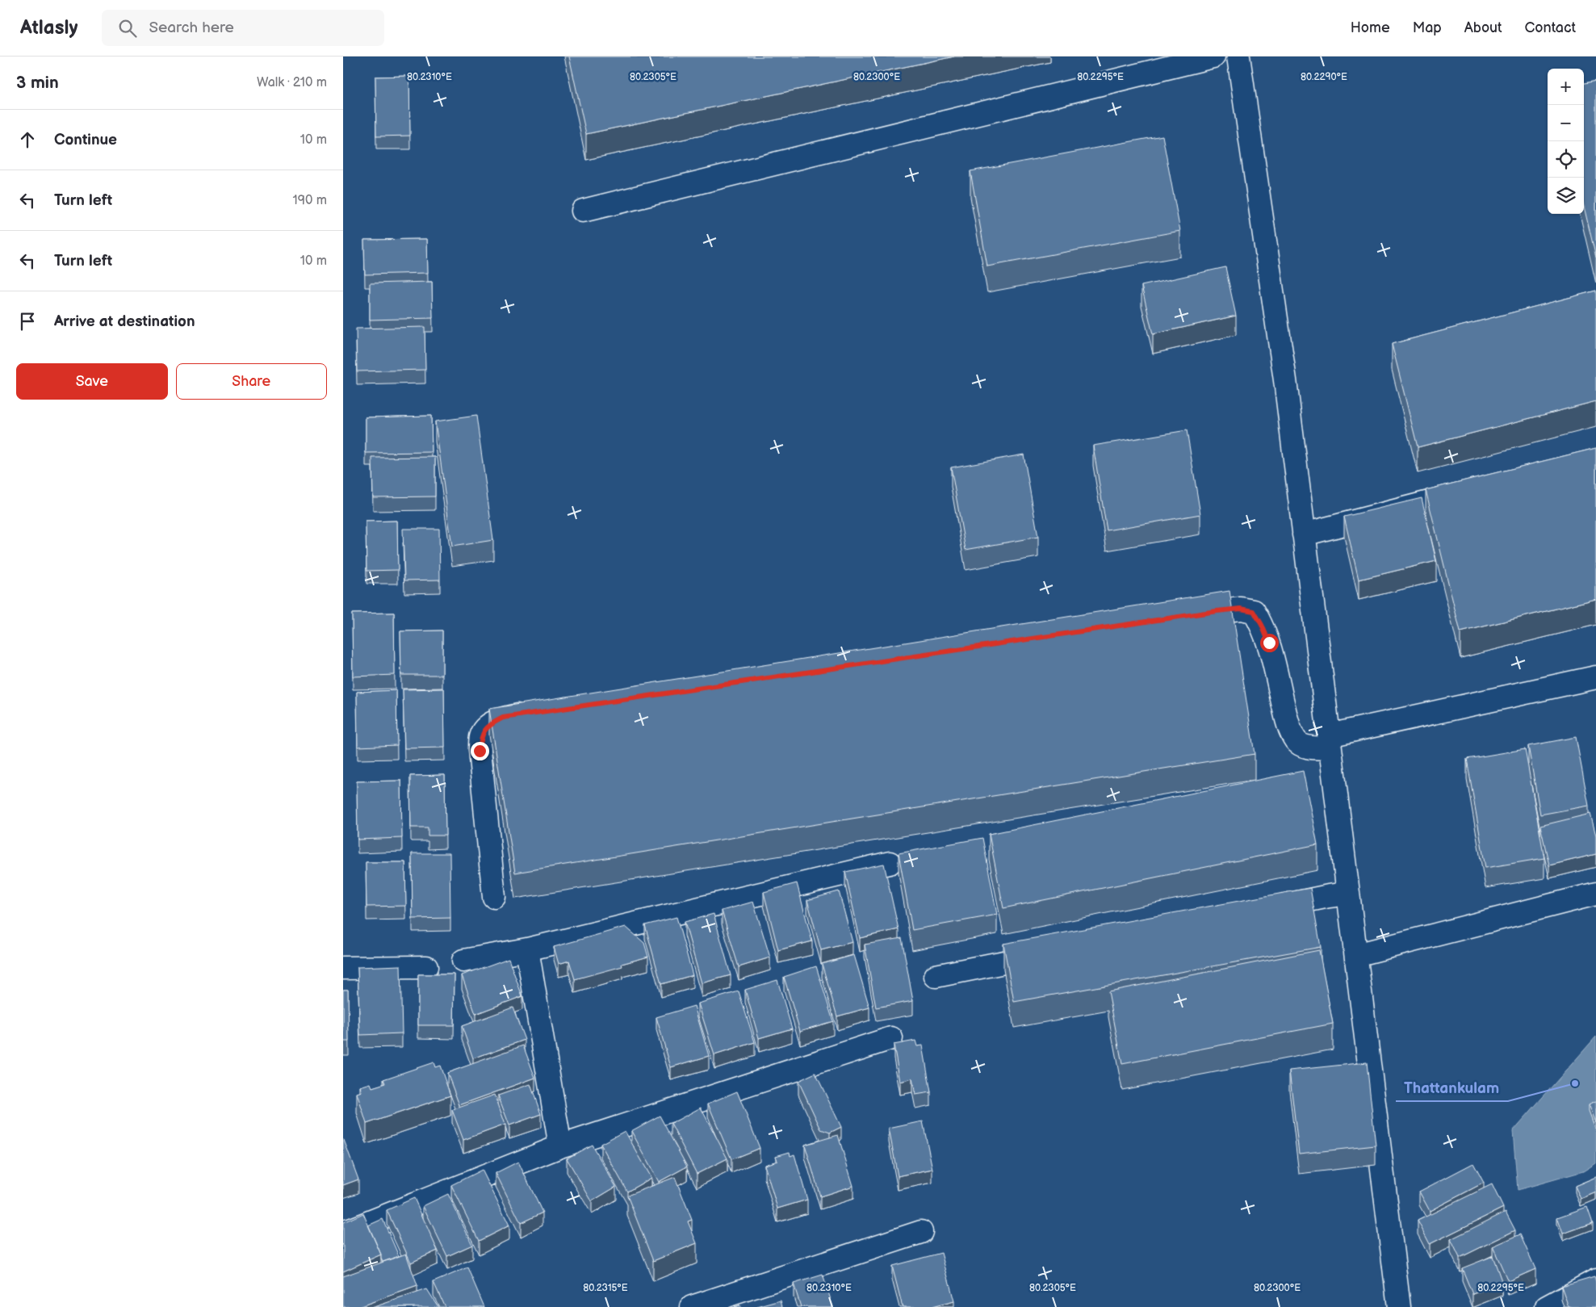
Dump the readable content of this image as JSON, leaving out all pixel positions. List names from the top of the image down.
{
  "places": ["Thattankulam"],
  "page": {
    "header": "Atlasly",
    "search": "Search here",
    "nav": [
      "Home",
      "Map",
      "About",
      "Contact"
    ],
    "heading": ["3 min", "Walk · 210 m"],
    "map_buttons": ["+", "−"],
    "list": [
      ["Continue", "10 m"],
      ["Turn left", "190 m"],
      ["Turn left", "10 m"],
      "Arrive at destination"
    ],
    "buttons": ["Save", "Share"]
  },
  "coordinates": [
    "80.2310°E",
    "80.2305°E",
    "80.2300°E",
    "80.2295°E",
    "80.2290°E",
    "80.2315°E"
  ]
}
